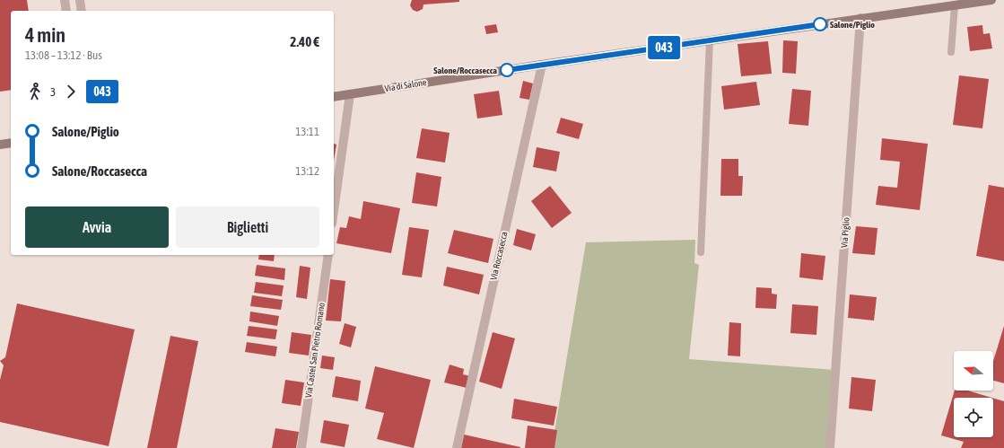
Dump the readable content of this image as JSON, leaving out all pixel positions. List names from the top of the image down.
{
  "streets": {
    "street": [
      "Via di Salone",
      "Via Piglio",
      "Via Roccasecca",
      "Via Castel San Pietro Romano"
    ]
  },
  "crossings": [
    ["Via di Salone", "Via Piglio"],
    ["Via di Salone", "Via Roccasecca"]
  ],
  "places": ["Salone/Piglio", "Salone/Roccasecca"],
  "lines": ["bus line 043"],
  "north": "left",
  "page": {
    "on_map": "043",
    "heading": ["4 min", "13:08 – 13:12 · Bus", "2.40 €"],
    "legs": ["3", "043"],
    "list": [
      {
        "name": "Salone/Piglio",
        "value": "13:11"
      },
      {
        "name": "Salone/Roccasecca",
        "value": "13:12"
      }
    ],
    "buttons": ["Avvia", "Biglietti"]
  }
}
